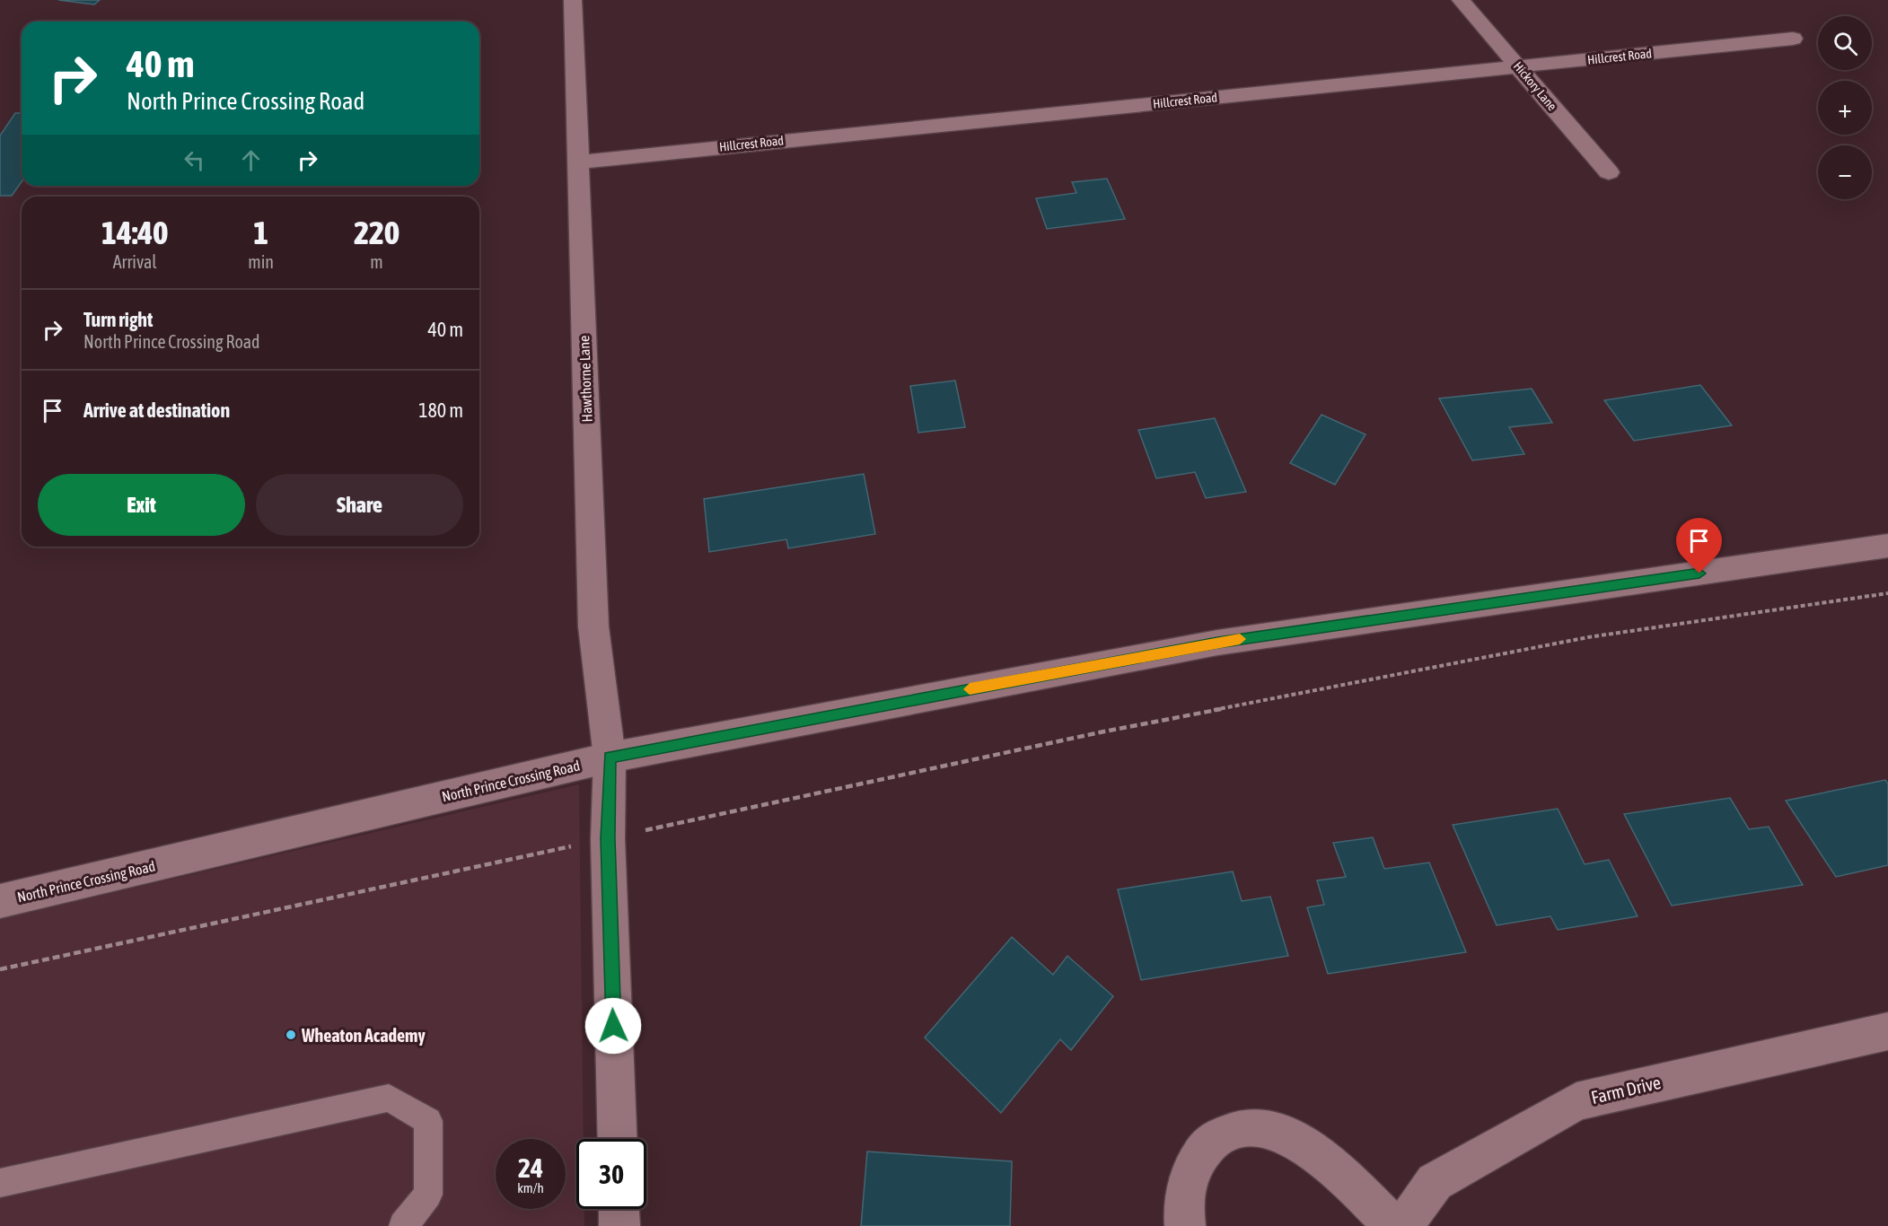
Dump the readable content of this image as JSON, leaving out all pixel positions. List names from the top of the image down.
{
  "streets": {
    "street": [
      "Hillcrest Road",
      "Hickory Lane",
      "Hawthorne Lane",
      "North Prince Crossing Road",
      "Farm Drive"
    ]
  },
  "crossings": [
    ["Hillcrest Road", "Hickory Lane"],
    ["Hillcrest Road", "Hawthorne Lane"],
    ["Hawthorne Lane", "North Prince Crossing Road"]
  ],
  "places": ["Wheaton Academy"],
  "page": {
    "map_buttons": ["+", "−"],
    "turn": ["40 m", "North Prince Crossing Road"],
    "eta": [
      "14:40",
      "Arrival",
      "1",
      "min",
      "220",
      "m"
    ],
    "list": [
      {
        "name": "Turn right",
        "note": "North Prince Crossing Road",
        "value": "40 m"
      },
      {
        "name": "Arrive at destination",
        "value": "180 m"
      }
    ],
    "buttons": ["Exit", "Share"],
    "speed": "24 km/h",
    "limit": "30"
  }
}
